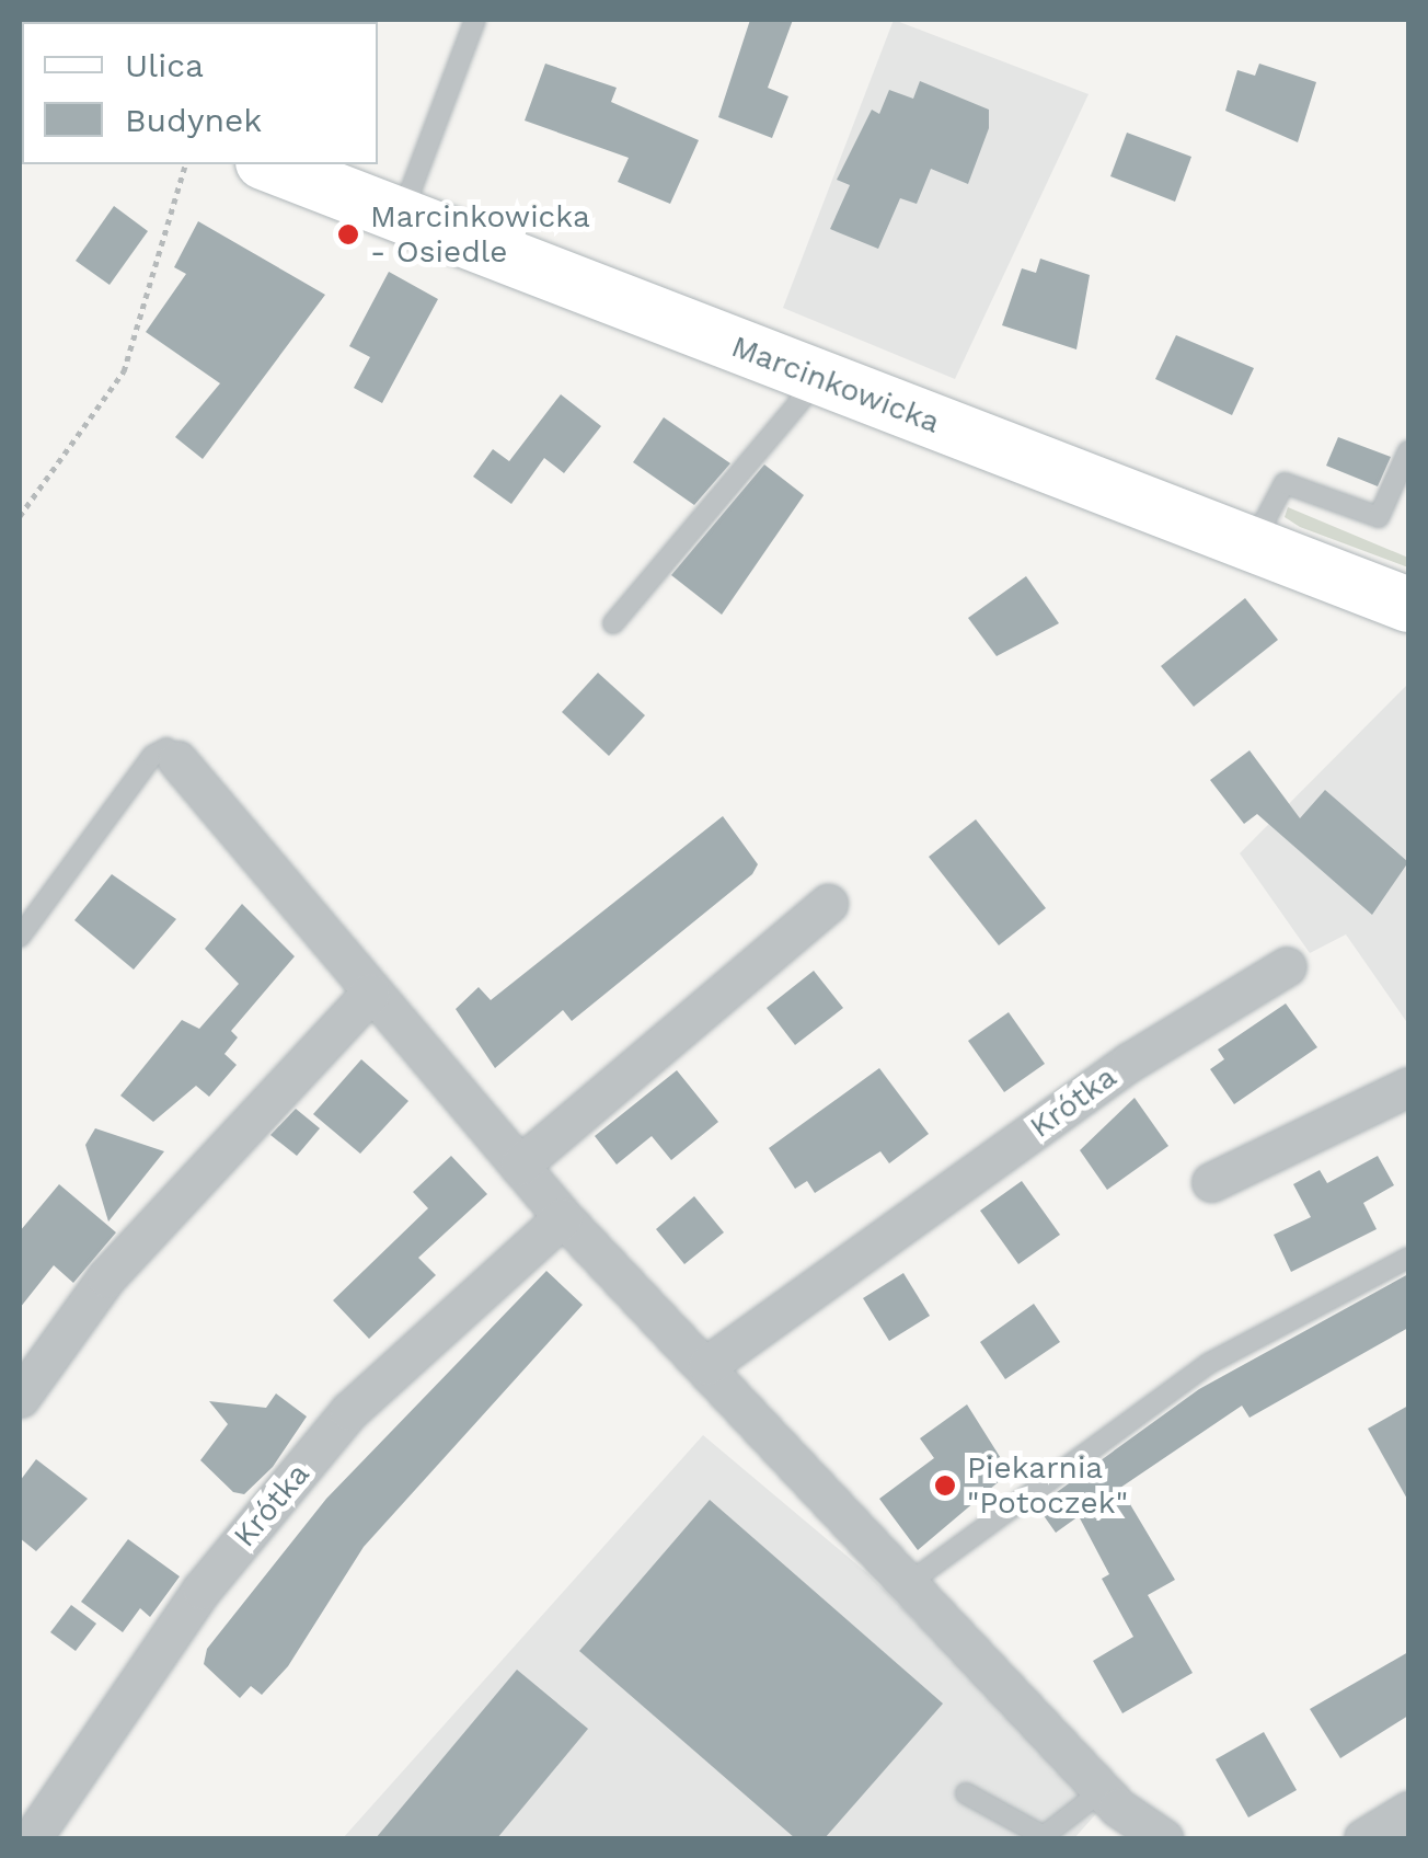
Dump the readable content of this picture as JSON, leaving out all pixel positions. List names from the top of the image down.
{
  "streets": {
    "street": ["Marcinkowicka", "Krótka"]
  },
  "places": ["Marcinkowicka - Osiedle", "Piekarnia \"Potoczek\""],
  "legend": ["Ulica", "Budynek"]
}
